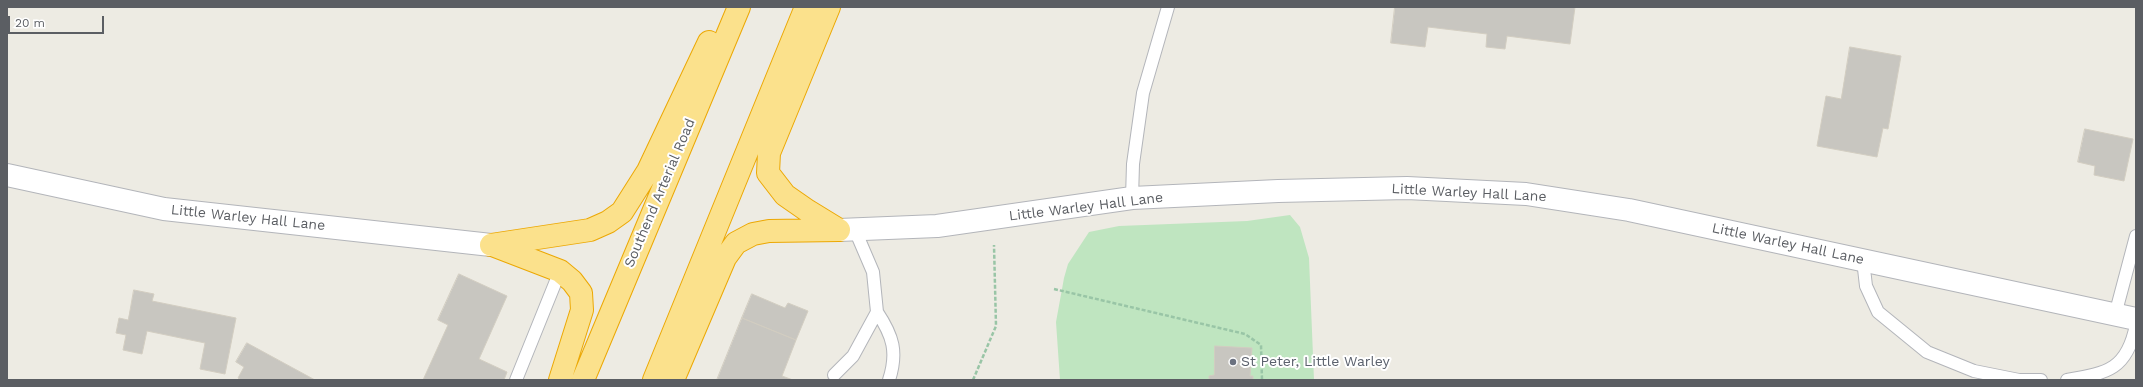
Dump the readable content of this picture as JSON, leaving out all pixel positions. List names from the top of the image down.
{
  "streets": {
    "highway": ["Southend Arterial Road"],
    "street": ["Little Warley Hall Lane"]
  },
  "places": ["St Peter, Little Warley"],
  "scale_bar": "20 m"
}
